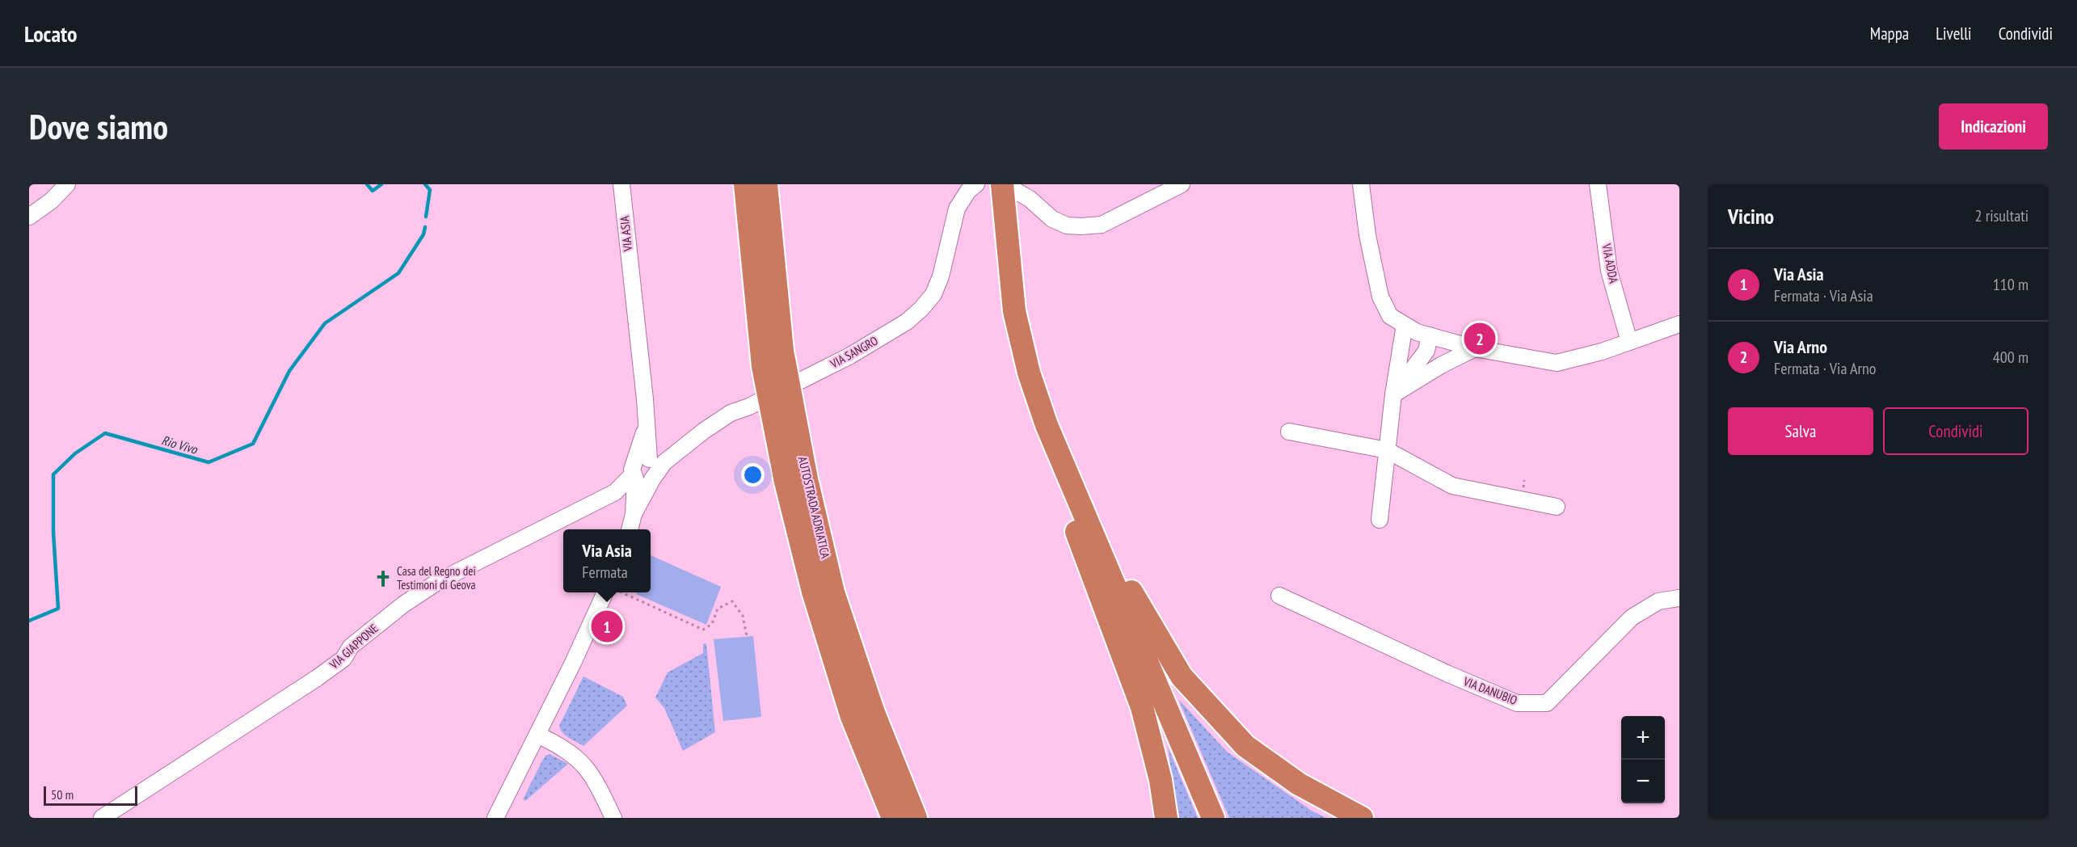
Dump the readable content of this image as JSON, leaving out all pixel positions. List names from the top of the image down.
{
  "streets": {
    "highway": ["AUTOSTRADA ADRIATICA"],
    "street": [
      "VIA ASIA",
      "VIA ADDA",
      "VIA SANGRO",
      "VIA GIAPPONE",
      "VIA DANUBIO"
    ]
  },
  "crossings": [
    ["VIA ASIA", "VIA SANGRO"],
    ["VIA ASIA", "VIA GIAPPONE"]
  ],
  "water": ["Rio Vivo"],
  "places": {
    "church": ["Casa del Regno dei Testimoni di Geova"]
  },
  "scale_bar": "50 m",
  "page": {
    "header": "Locato",
    "nav": ["Mappa", "Livelli", "Condividi"],
    "buttons": [
      "Indicazioni",
      ["Salva", "Condividi"]
    ],
    "title": "Dove siamo",
    "heading": ["Vicino", "2 risultati"],
    "list": [
      {
        "mark": "1",
        "name": "Via Asia",
        "note": "Fermata · Via Asia",
        "value": "110 m"
      },
      {
        "mark": "2",
        "name": "Via Arno",
        "note": "Fermata · Via Arno",
        "value": "400 m"
      }
    ],
    "pins": ["2", "1"],
    "popup": ["Via Asia", "Fermata"],
    "map_buttons": ["+", "−"],
    "scale": "50 m"
  }
}
